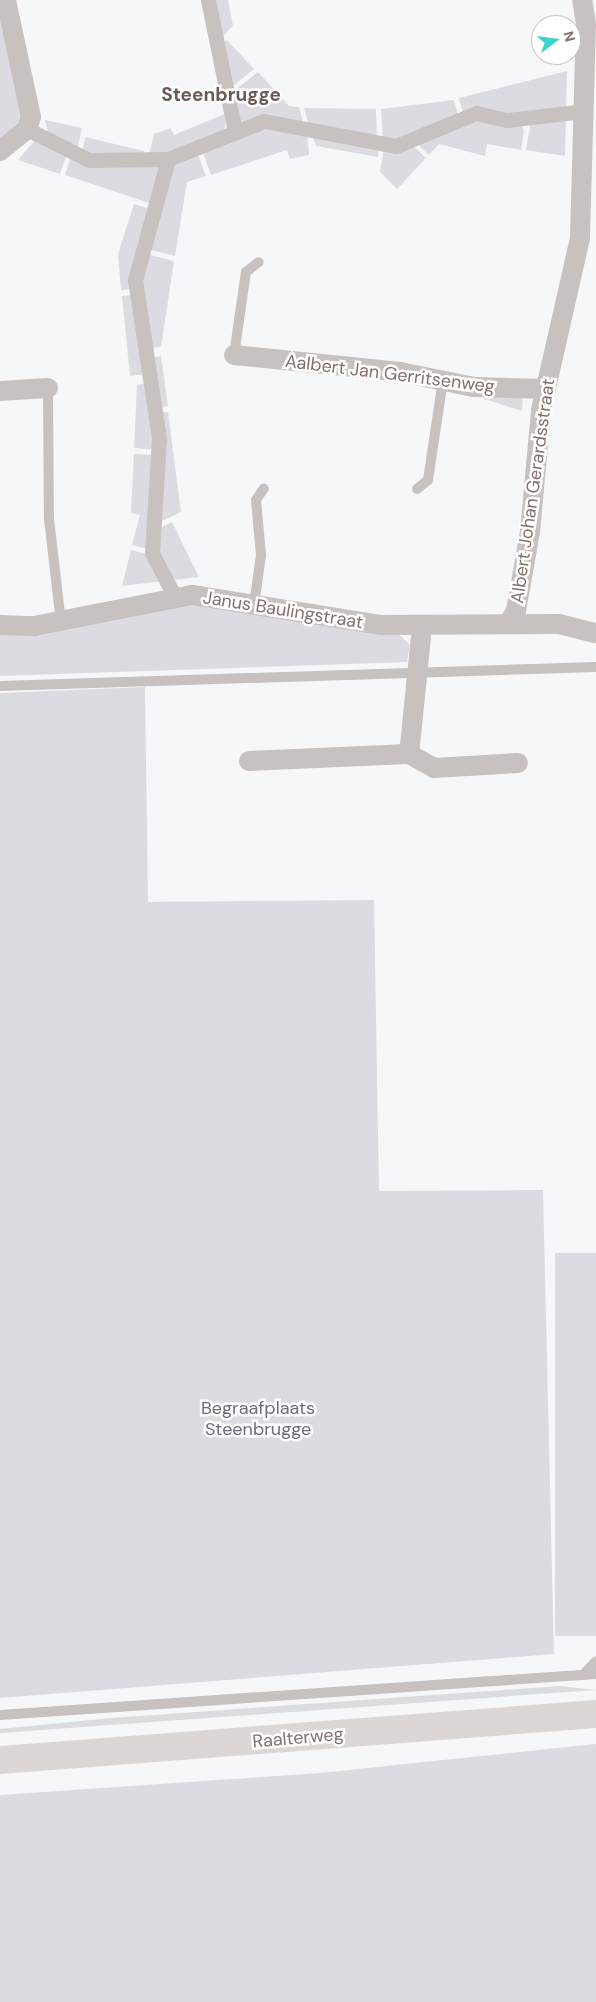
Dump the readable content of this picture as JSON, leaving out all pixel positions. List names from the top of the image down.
{
  "streets": {
    "main road": ["Raalterweg"],
    "street": ["Aalbert Jan Gerritsenweg", "Albert Johan Gerardsstraat", "Janus Baulingstraat"]
  },
  "crossings": [
    ["Aalbert Jan Gerritsenweg", "Albert Johan Gerardsstraat"],
    ["Albert Johan Gerardsstraat", "Janus Baulingstraat"]
  ],
  "districts": ["Steenbrugge"],
  "parks": ["Begraafplaats Steenbrugge"],
  "north": "right"
}
